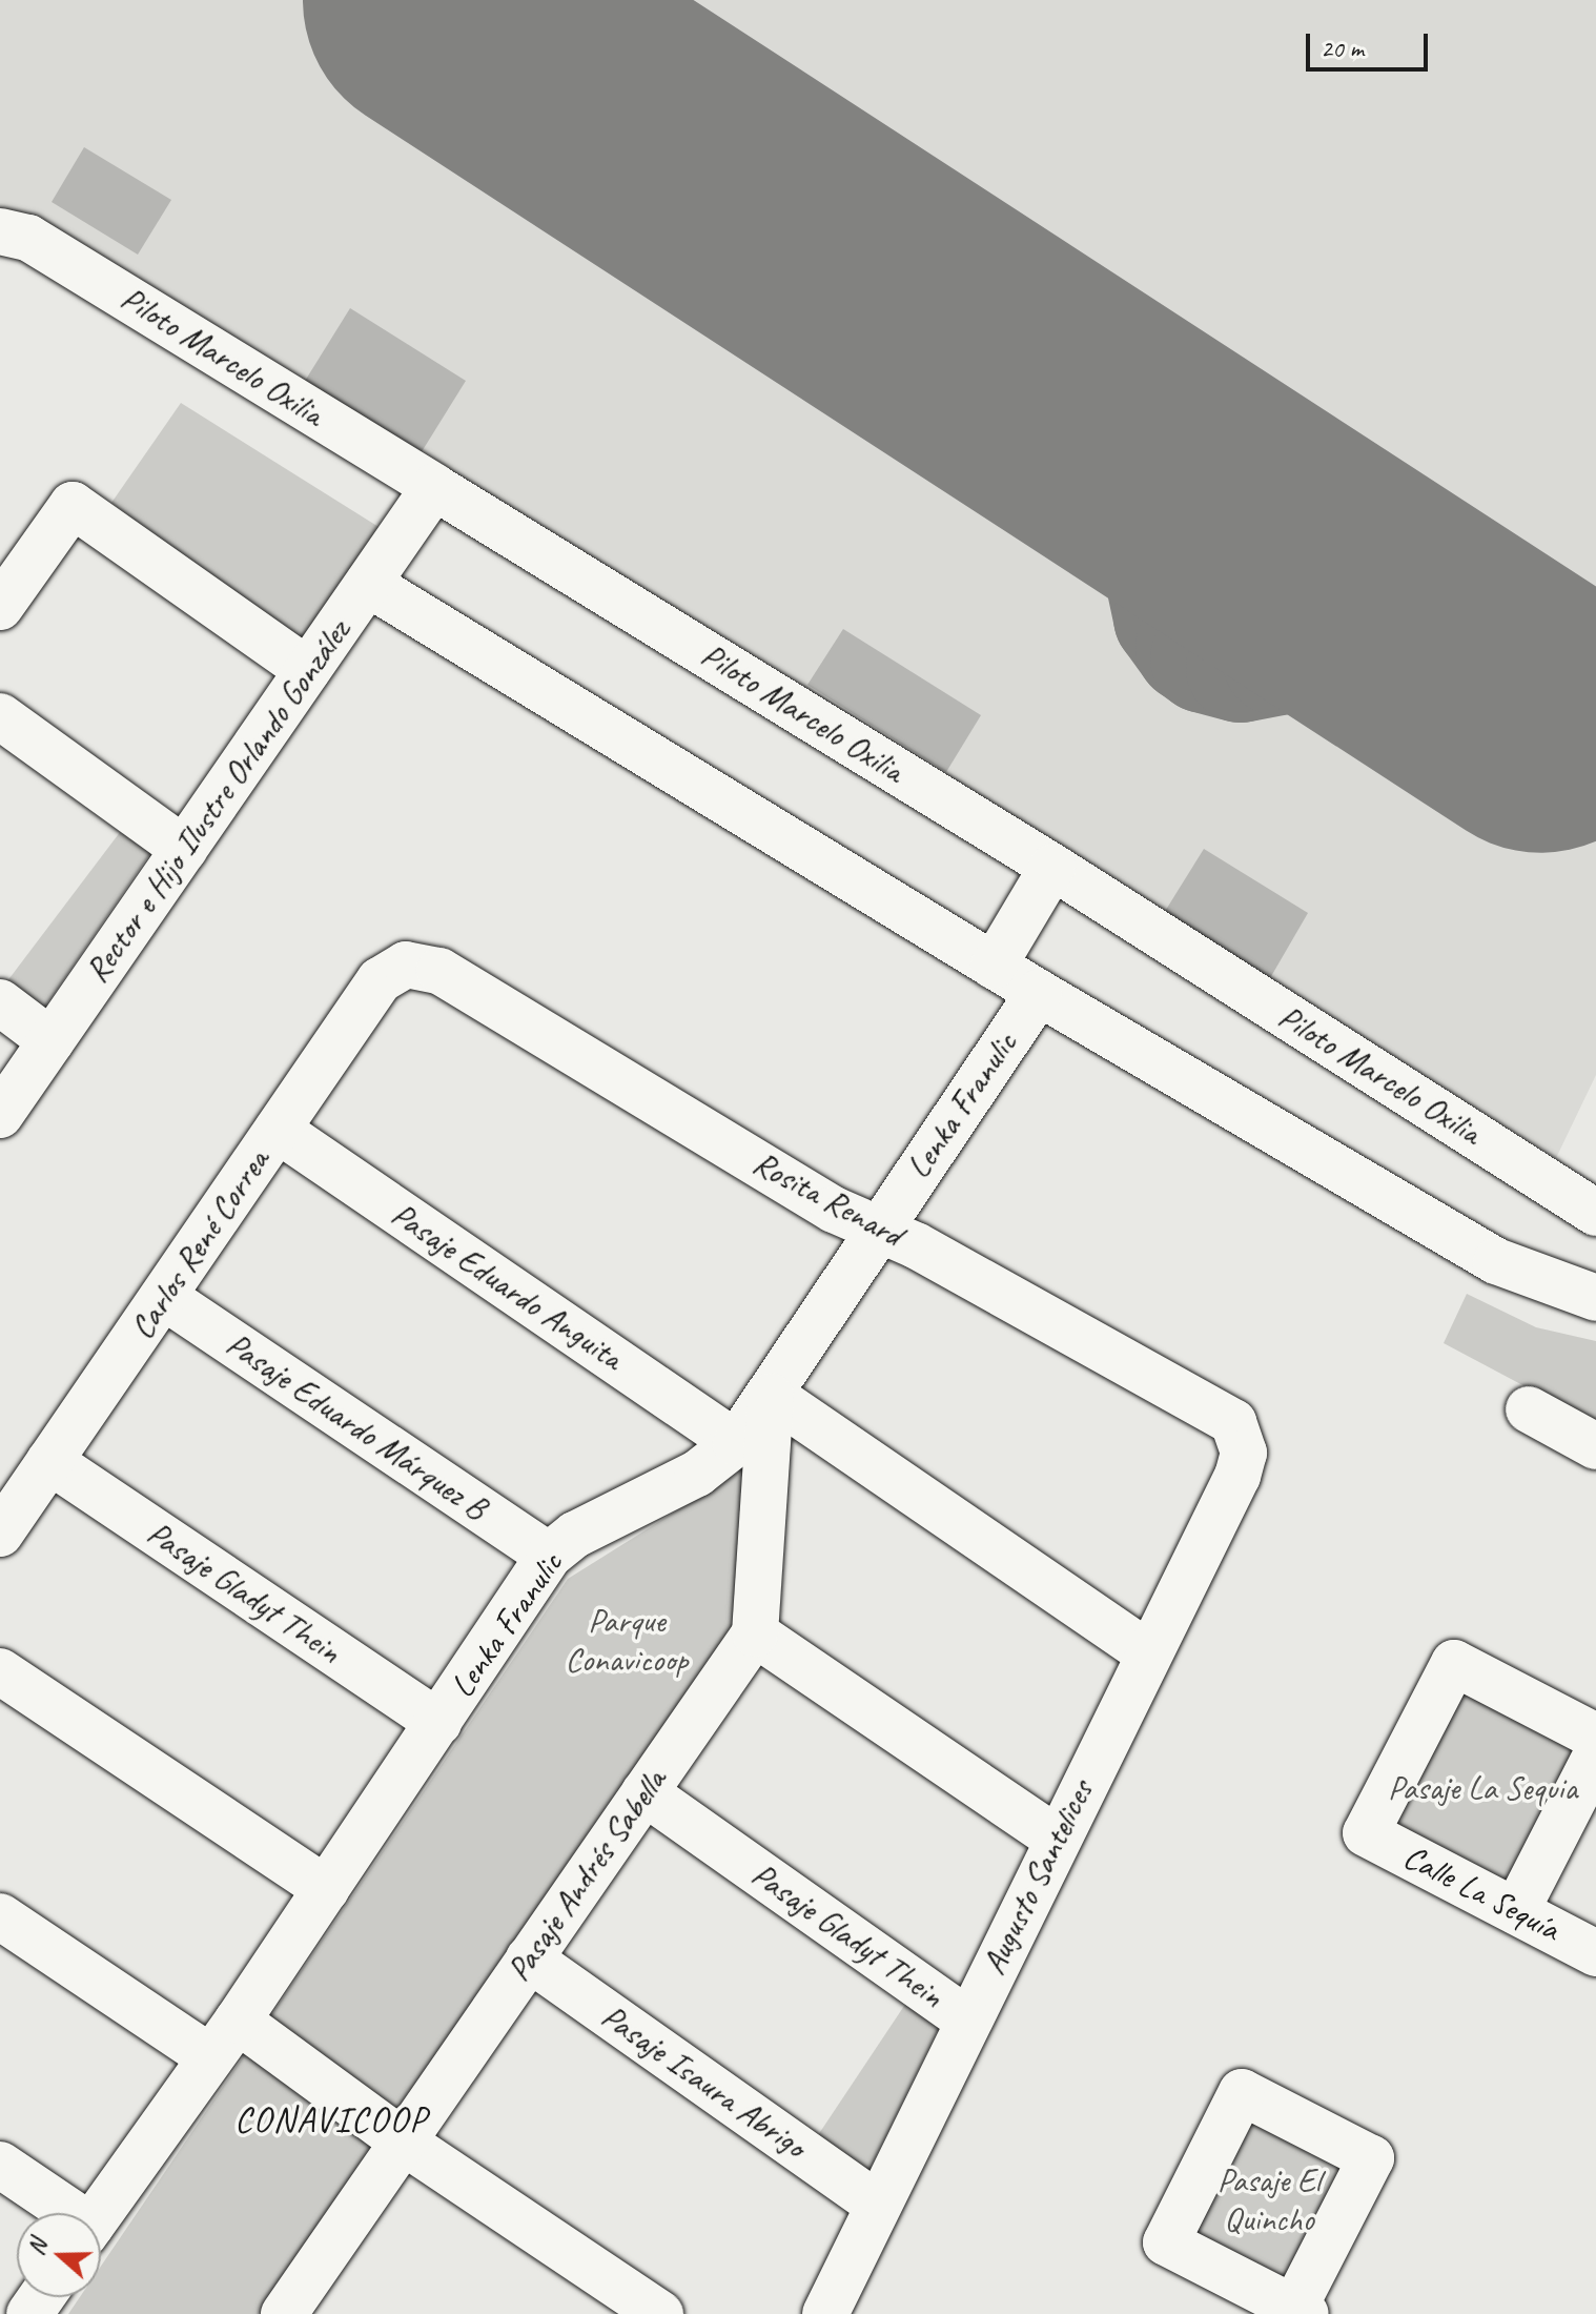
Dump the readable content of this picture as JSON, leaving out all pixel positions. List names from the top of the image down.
{
  "streets": {
    "street": [
      "Piloto Marcelo Oxilia",
      "Rector e Hijo Ilustre Orlando González",
      "Lenka Franulic",
      "Rosita Renard",
      "Carlos René Correa",
      "Pasaje Eduardo Anguita",
      "Pasaje Eduardo Márquez B",
      "Pasaje Gladyt Thein",
      "Pasaje Andrés Sabella",
      "Augusto Santelices",
      "Calle La Sequía",
      "Pasaje Isaura Abrigo"
    ]
  },
  "crossings": [
    ["Piloto Marcelo Oxilia", "Rector e Hijo Ilustre Orlando González"],
    ["Lenka Franulic", "Rosita Renard"],
    ["Lenka Franulic", "Pasaje Eduardo Anguita"],
    ["Lenka Franulic", "Pasaje Eduardo Márquez B"],
    ["Lenka Franulic", "Pasaje Gladyt Thein"],
    ["Rosita Renard", "Carlos René Correa"],
    ["Rosita Renard", "Augusto Santelices"],
    ["Carlos René Correa", "Pasaje Eduardo Anguita"],
    ["Carlos René Correa", "Pasaje Eduardo Márquez B"],
    ["Carlos René Correa", "Pasaje Gladyt Thein"],
    ["Pasaje Gladyt Thein", "Pasaje Andrés Sabella"],
    ["Pasaje Gladyt Thein", "Augusto Santelices"],
    ["Pasaje Andrés Sabella", "Pasaje Isaura Abrigo"],
    ["Augusto Santelices", "Pasaje Isaura Abrigo"]
  ],
  "districts": ["CONAVICOOP"],
  "parks": ["Parque Conavicoop", "Pasaje La Sequia", "Pasaje El Quincho"],
  "scale_bar": "20 m",
  "north": "left"
}
